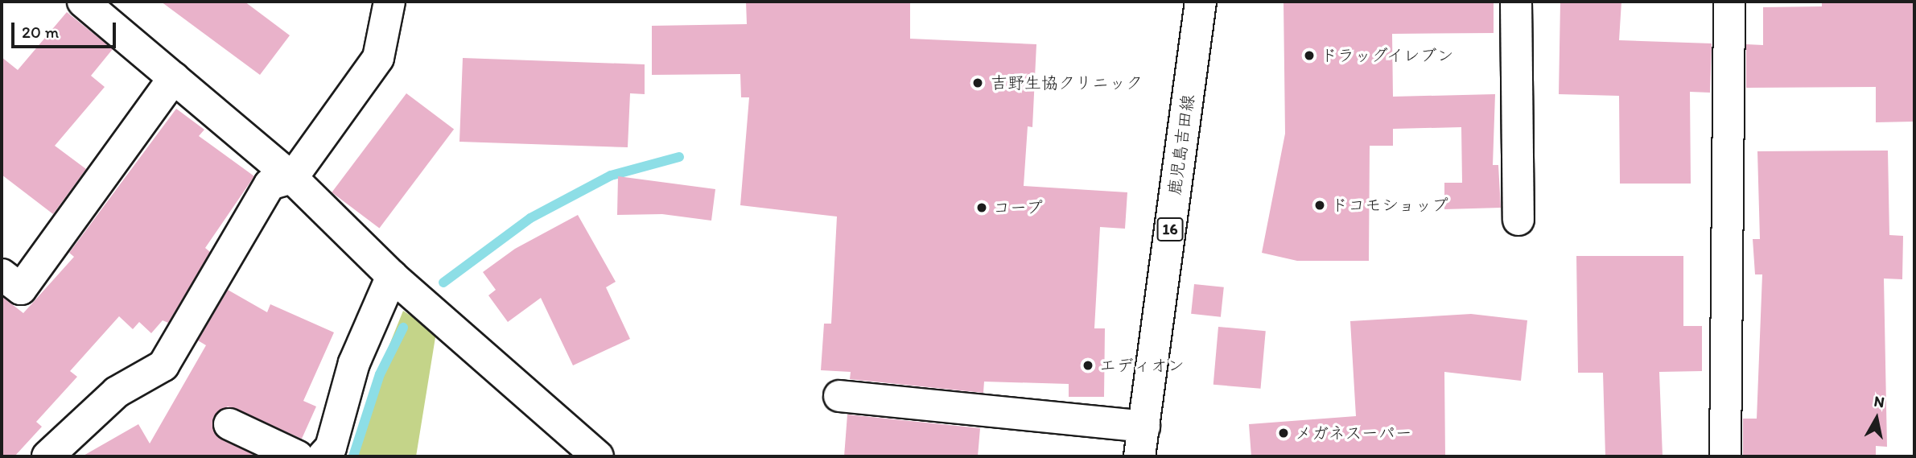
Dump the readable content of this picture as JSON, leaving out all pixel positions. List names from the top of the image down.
{
  "streets": {
    "street": ["鹿児島吉田線", "16"]
  },
  "places": [
    "ドラッグイレブン",
    "吉野生協クリニック",
    "ドコモショップ",
    "コープ",
    "エディオン",
    "メガネスーパー"
  ],
  "scale_bar": "20 m",
  "north": "top"
}
